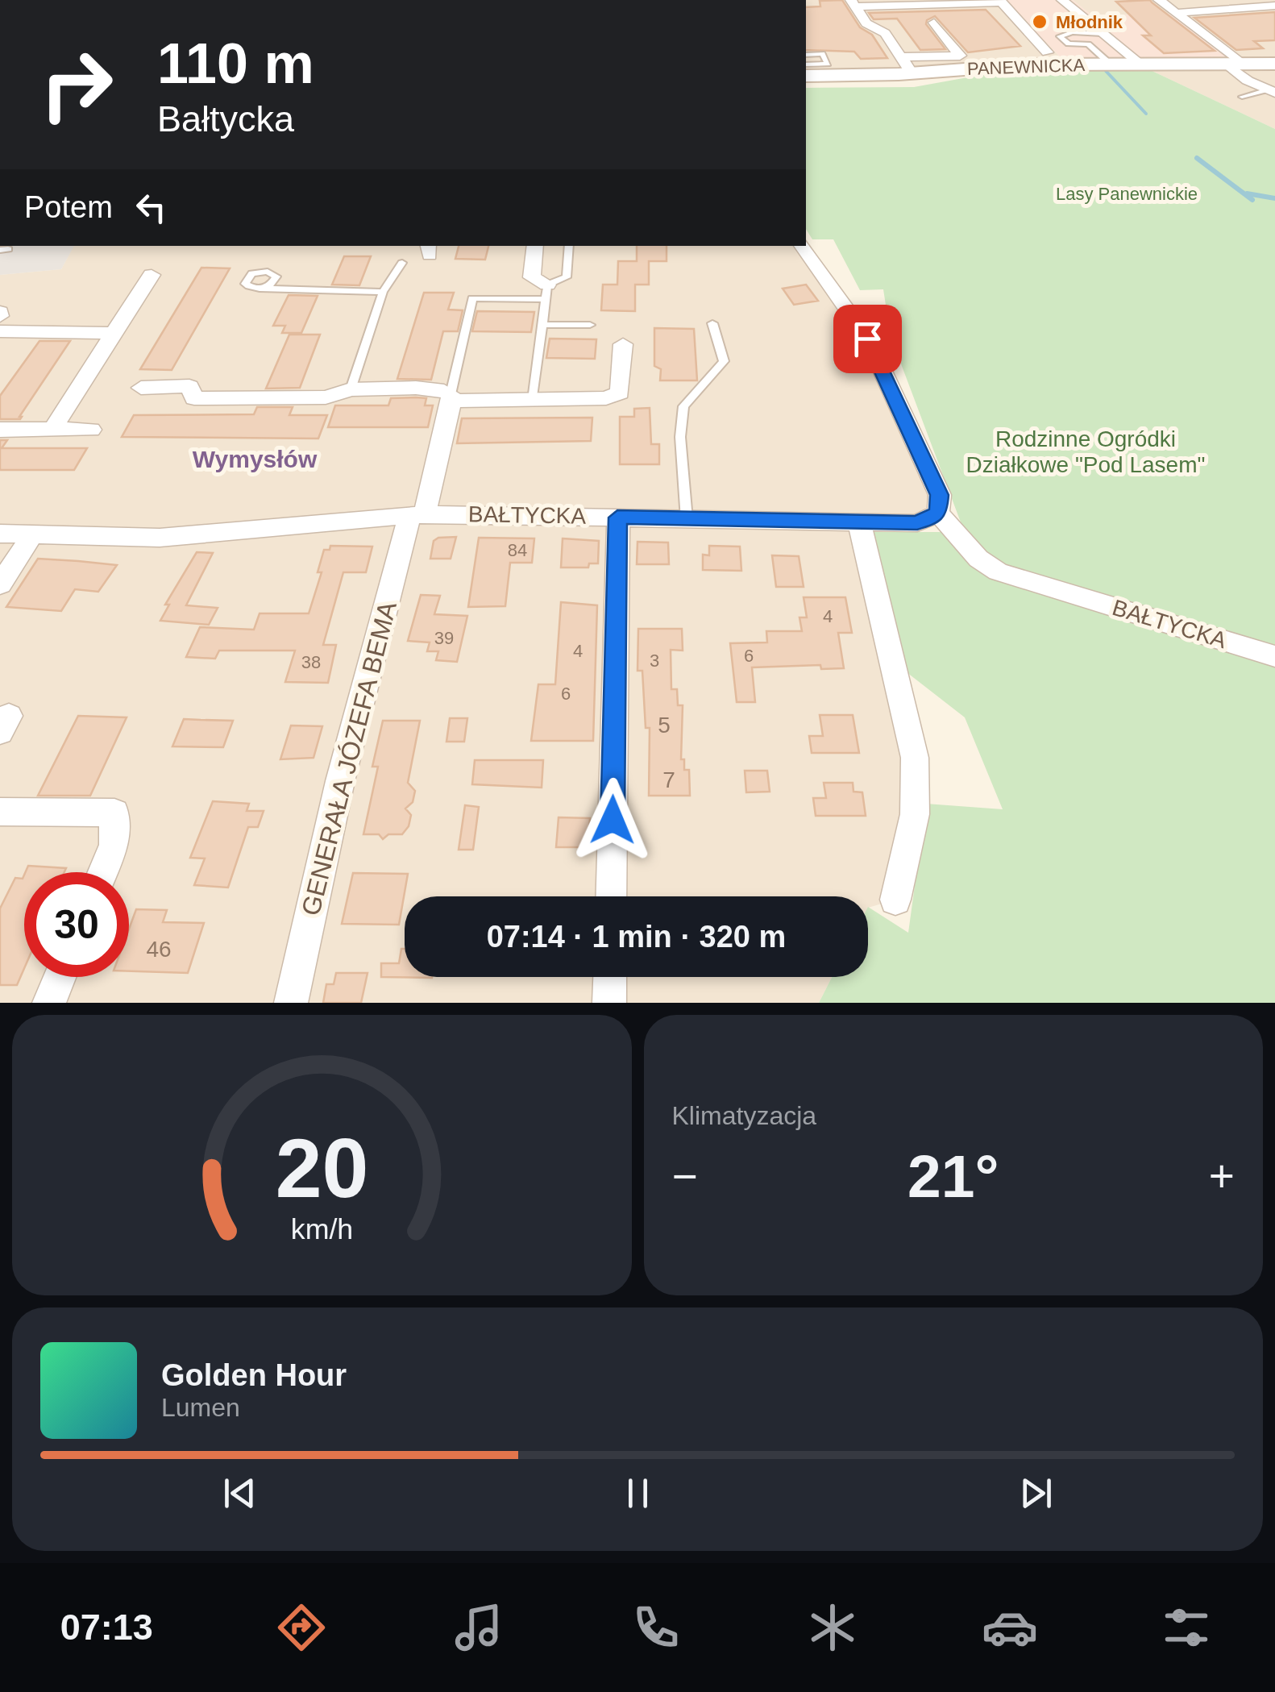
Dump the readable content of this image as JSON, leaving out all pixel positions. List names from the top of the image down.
{
  "streets": {
    "street": ["PANEWNICKA", "BAŁTYCKA", "GENERAŁA JÓZEFA BEMA"]
  },
  "crossings": [
    ["BAŁTYCKA", "GENERAŁA JÓZEFA BEMA"]
  ],
  "districts": ["Wymysłów"],
  "parks": ["Lasy Panewnickie", "Rodzinne Ogródki Działkowe \"Pod Lasem\""],
  "places": ["Młodnik"],
  "house_numbers": [
    "84",
    "4",
    "39",
    "4",
    "6",
    "3",
    "38",
    "6",
    "5",
    "7",
    "46"
  ],
  "page": {
    "turn": ["110 m", "Bałtycka"],
    "then": "Potem",
    "limit": "30",
    "trip": "07:14 · 1 min · 320 m",
    "tile": "Klimatyzacja",
    "heat": ["−", "21°", "+"],
    "song": ["Golden Hour", "Lumen"],
    "tabs": "07:13",
    "gauge": ["20", "km/h"]
  }
}
